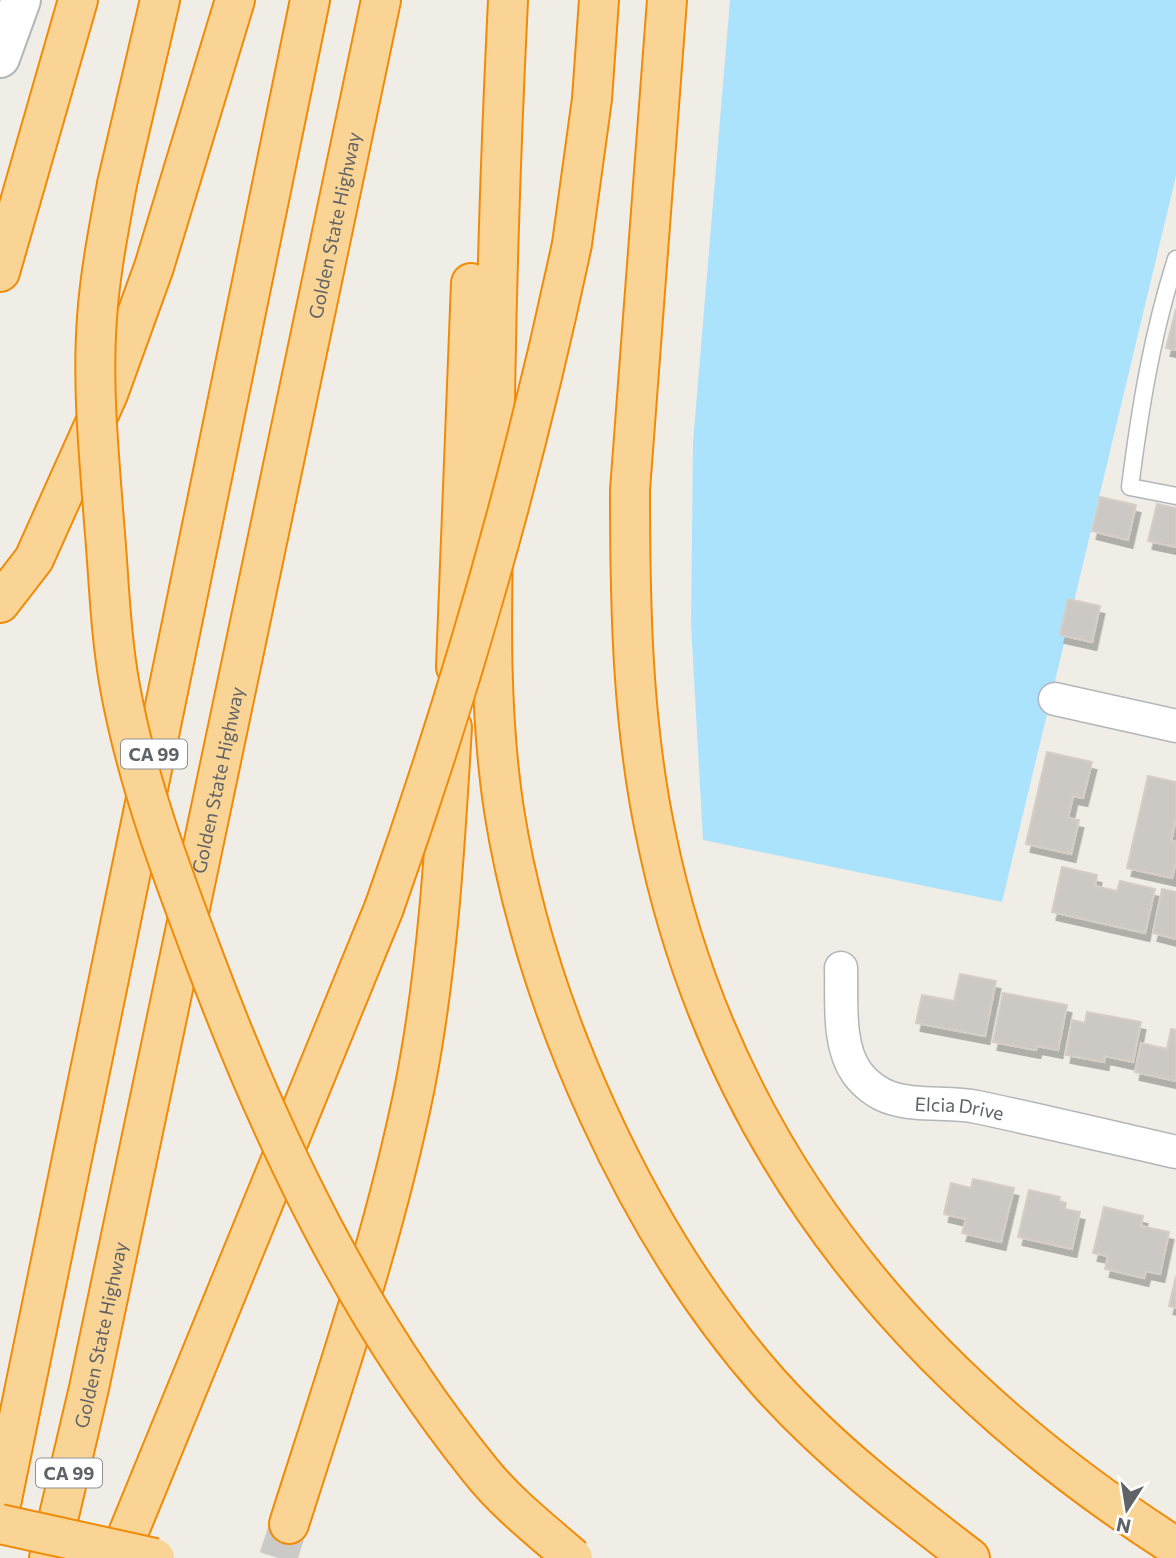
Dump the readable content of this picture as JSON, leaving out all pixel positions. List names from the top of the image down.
{
  "streets": {
    "highway": ["Golden State Highway", "CA 99"],
    "street": ["Elcia Drive"]
  },
  "north": "bottom"
}
